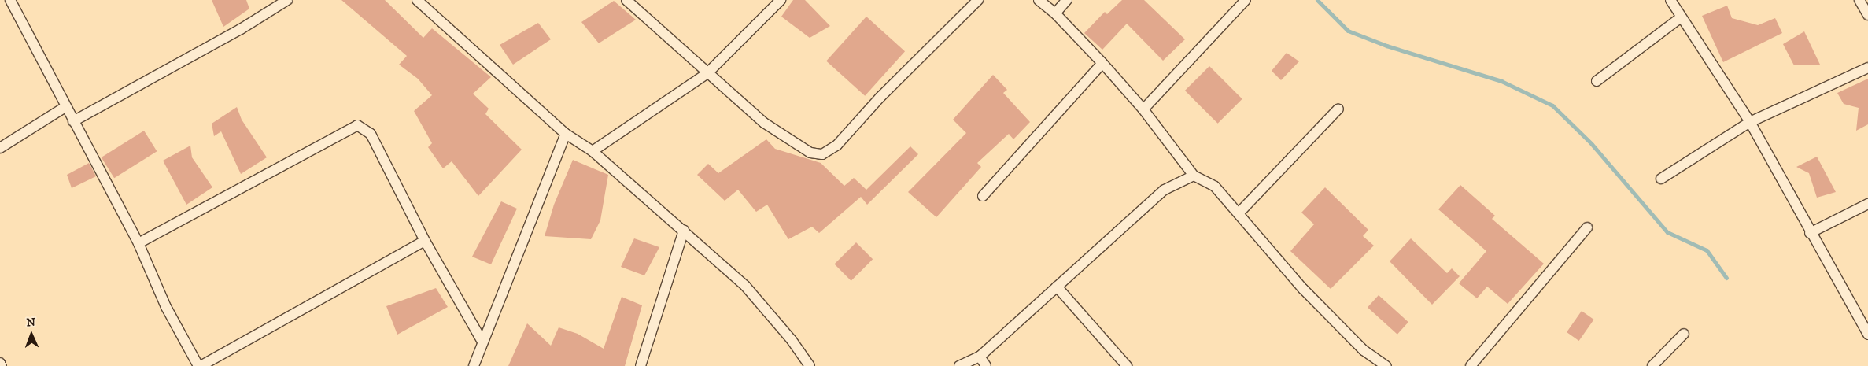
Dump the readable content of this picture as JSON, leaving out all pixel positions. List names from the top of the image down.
{
  "north": "top"
}
